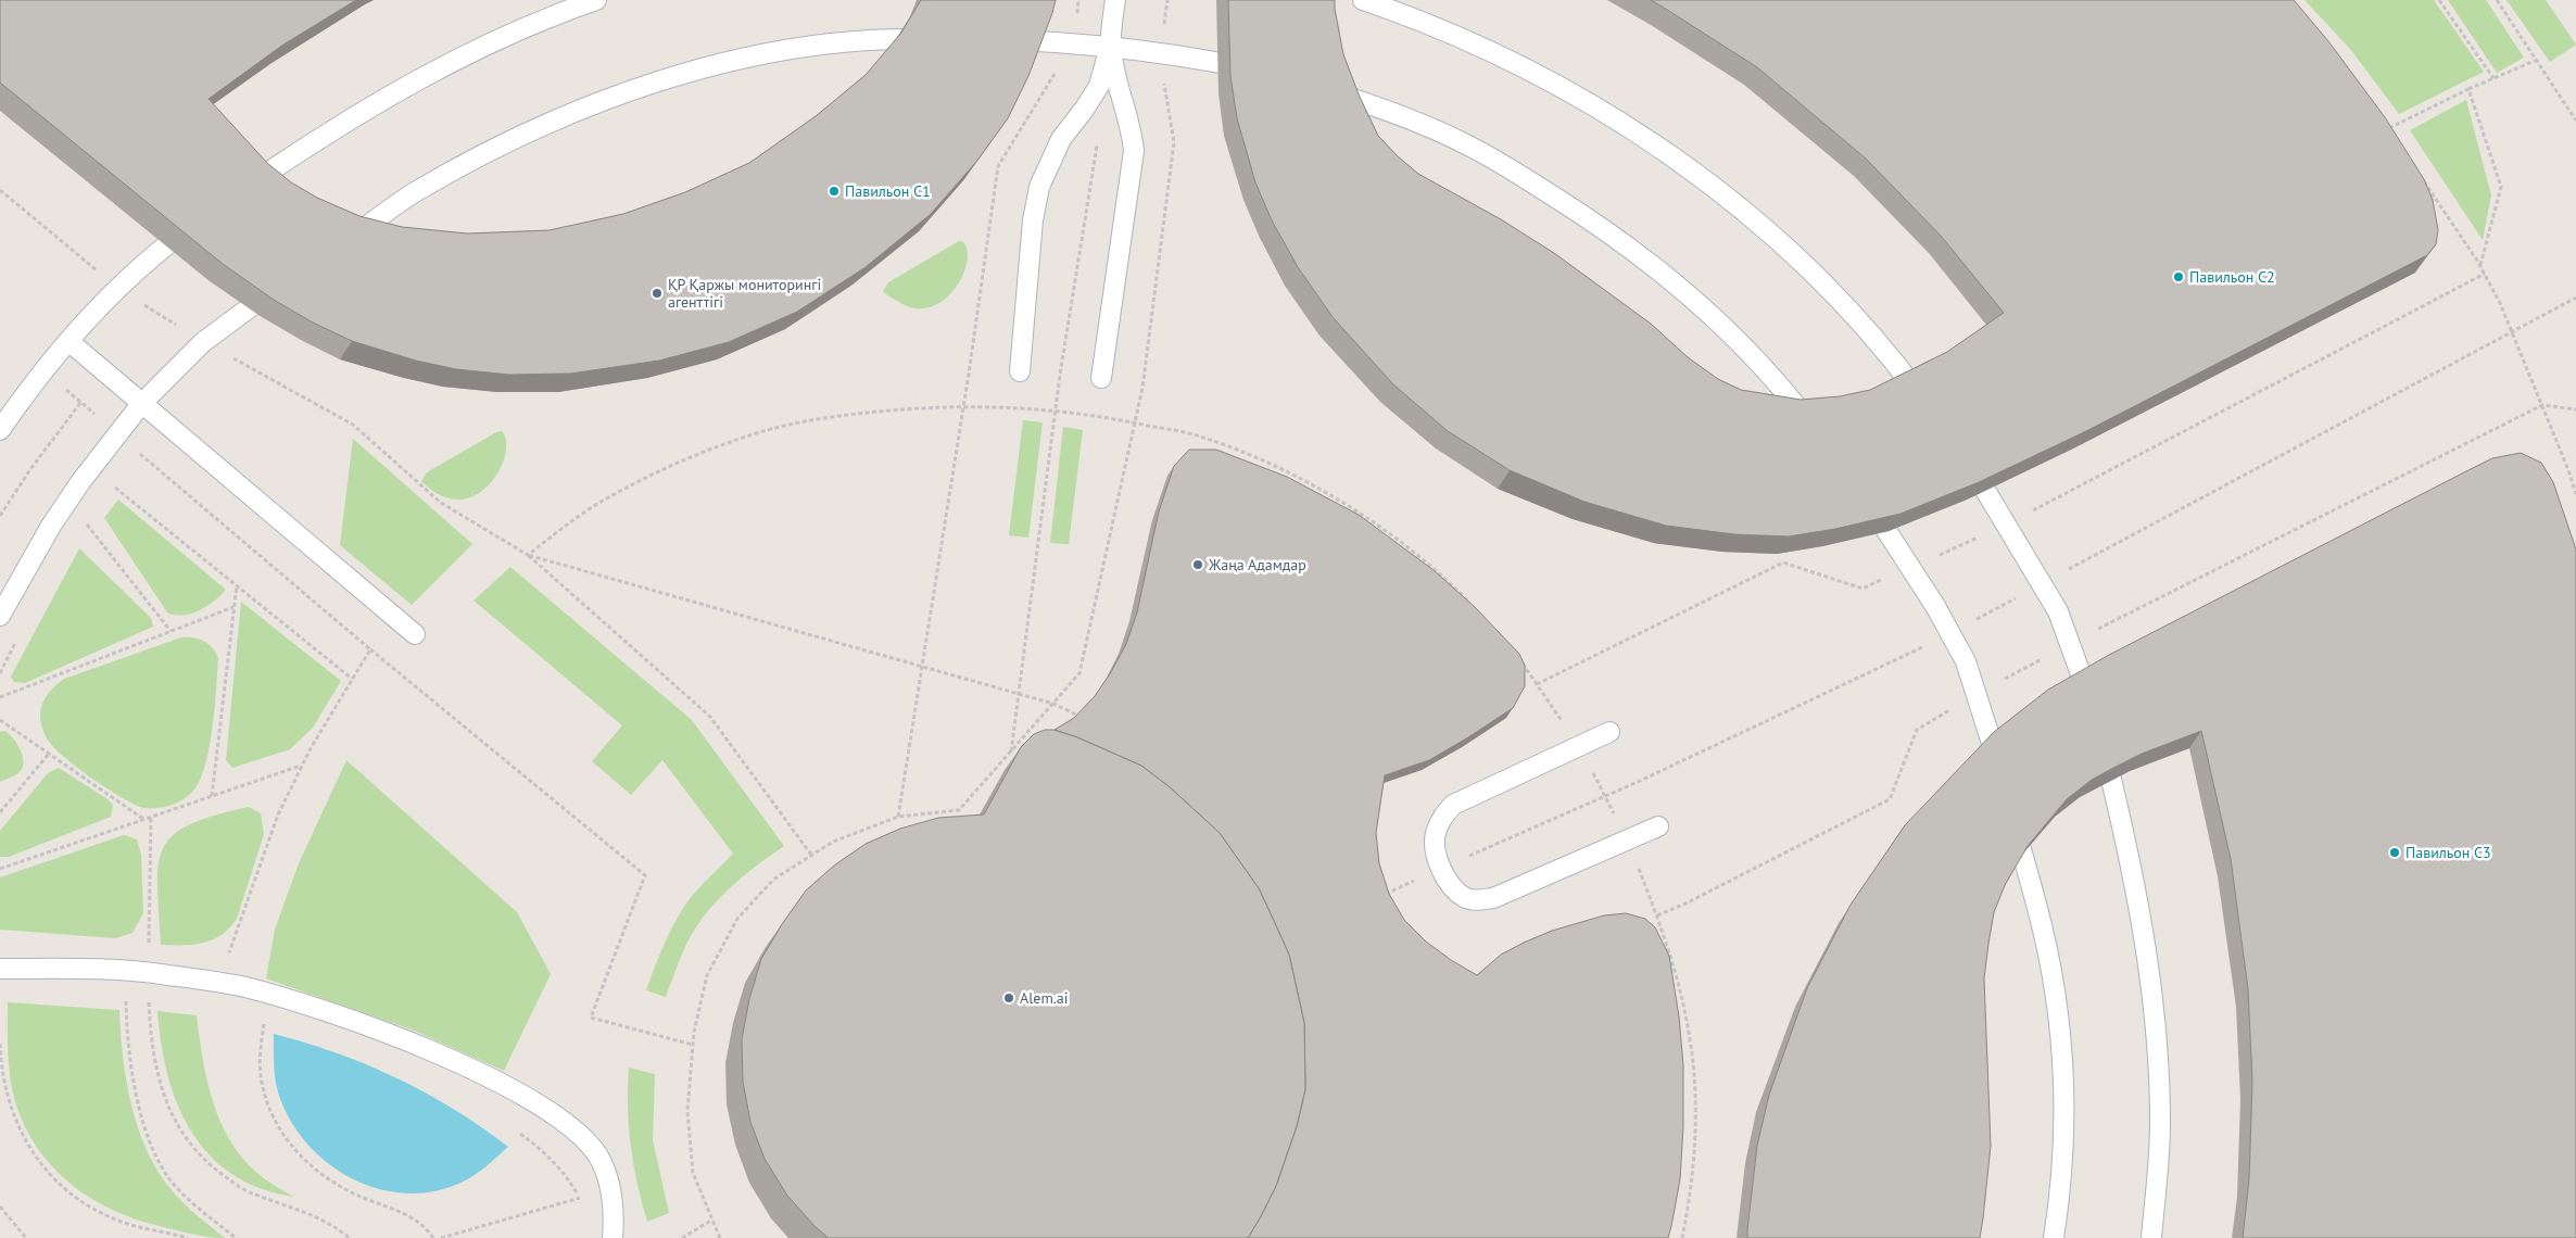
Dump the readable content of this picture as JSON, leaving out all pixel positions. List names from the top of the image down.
{
  "places": [
    "Павильон С1",
    "Павильон С2",
    "ҚР Қаржы мониторингі агенттігі",
    "Жаңа Адамдар",
    "Павильон С3",
    "Alem.ai"
  ]
}
